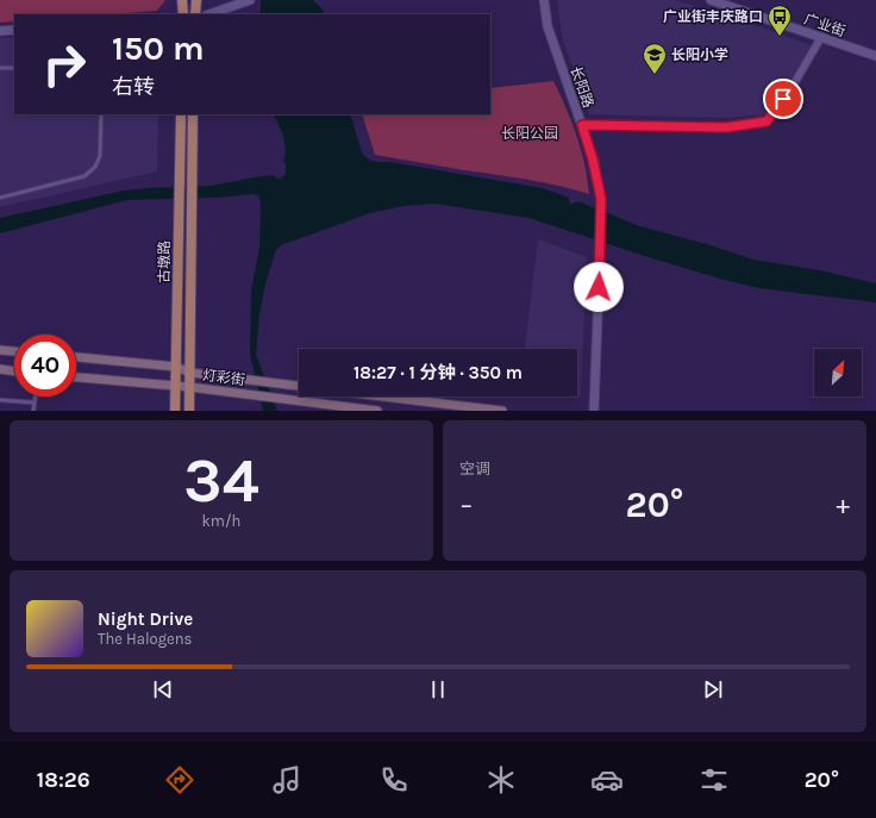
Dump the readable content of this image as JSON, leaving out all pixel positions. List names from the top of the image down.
{
  "streets": {
    "main road": ["古墩路", "灯彩街"],
    "street": ["广业街", "长阳路"]
  },
  "crossings": [
    ["古墩路", "灯彩街"]
  ],
  "parks": ["长阳公园"],
  "places": {
    "bus stop": ["广业街丰庆路口"],
    "school or university": ["长阳小学"]
  },
  "north": "top right",
  "page": {
    "turn": ["150 m", "右转"],
    "limit": "40",
    "trip": "18:27 · 1 分钟 · 350 m",
    "tile": [
      ["34", "km/h"],
      "空调"
    ],
    "heat": ["−", "20°", "+"],
    "song": ["Night Drive", "The Halogens"],
    "tabs": ["18:26", "20°"]
  }
}
